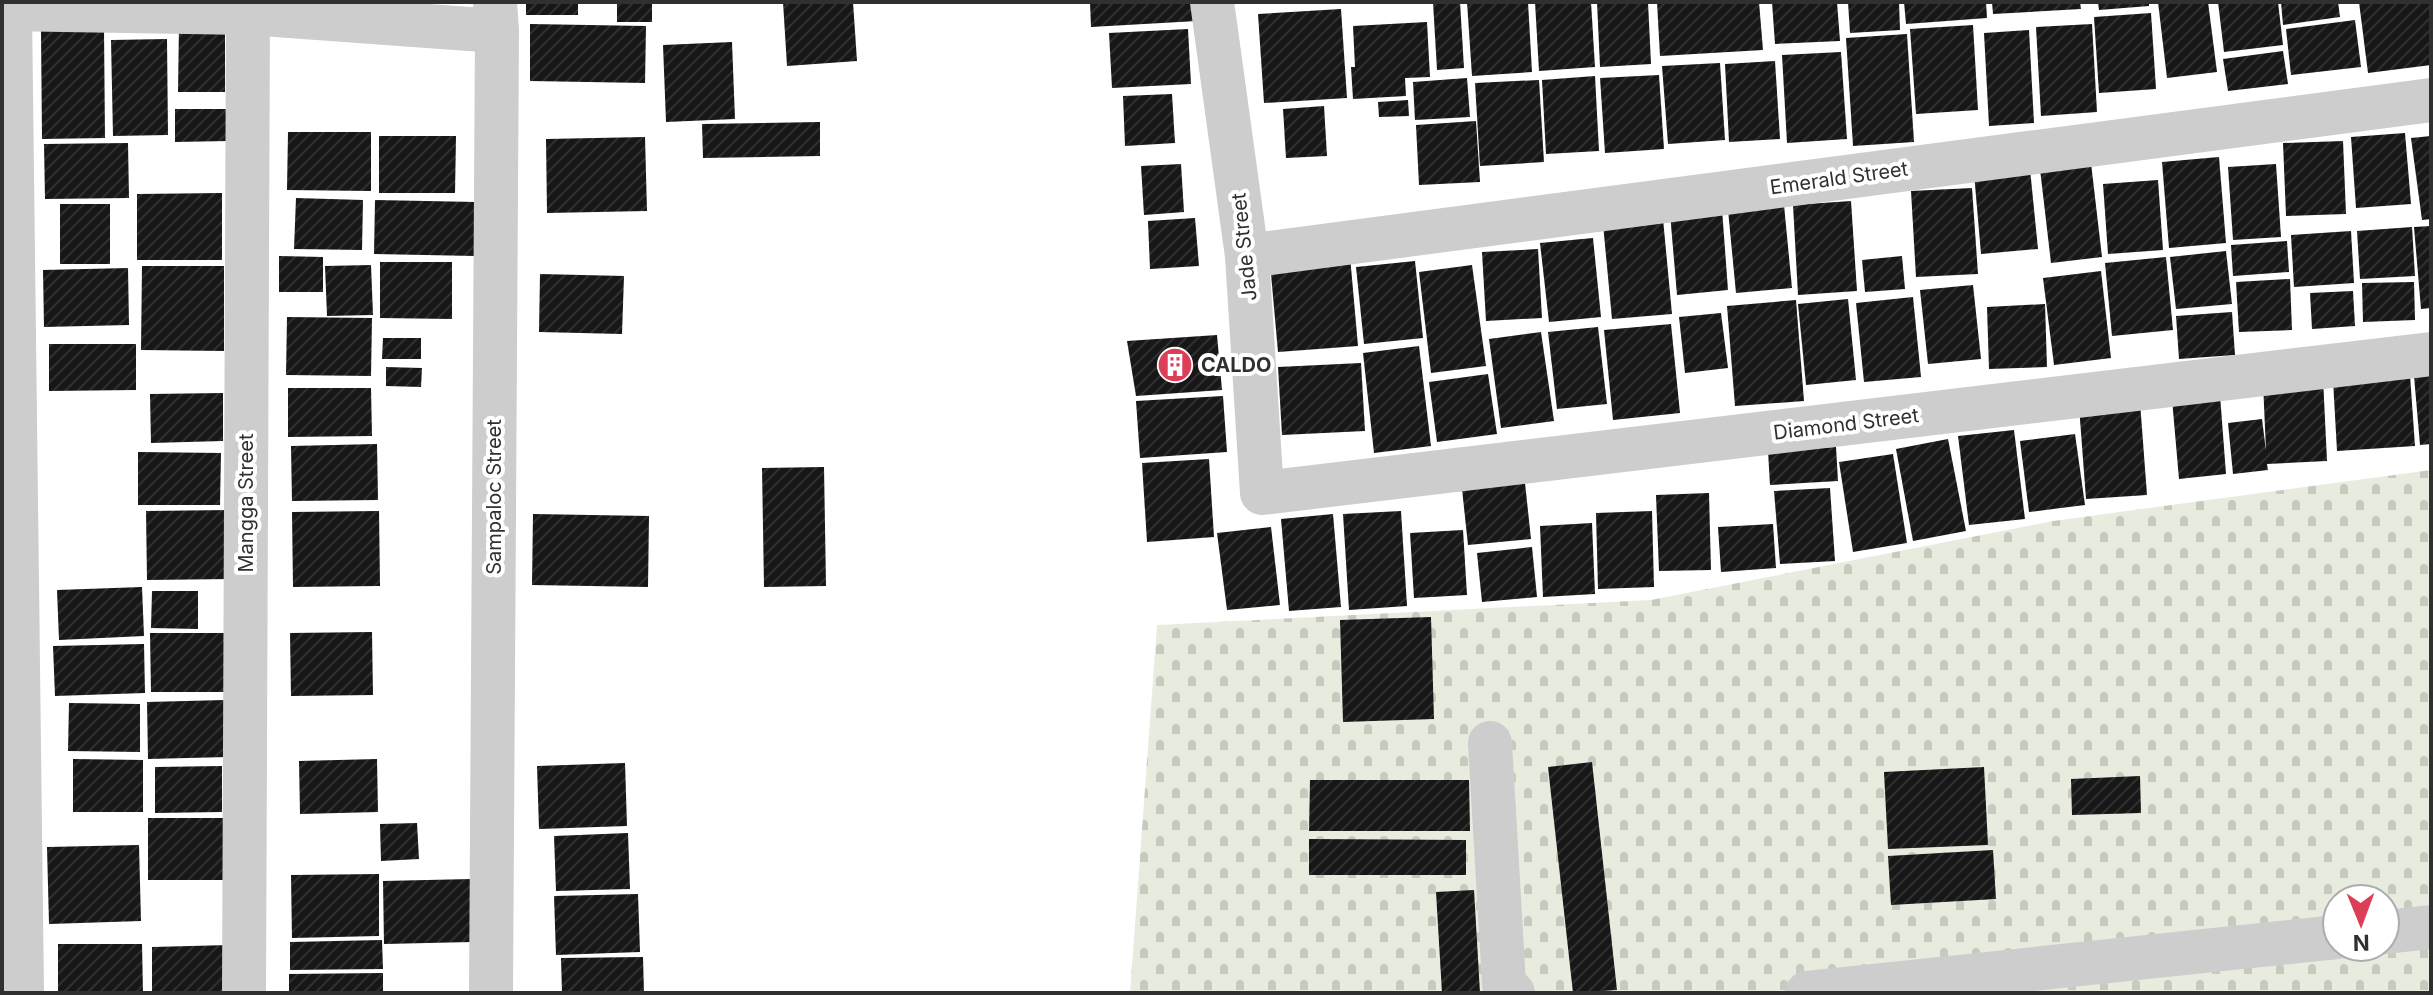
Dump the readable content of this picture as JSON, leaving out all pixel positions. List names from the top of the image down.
{
  "streets": {
    "street": [
      "Emerald Street",
      "Jade Street",
      "Diamond Street",
      "Sampaloc Street",
      "Mangga Street"
    ]
  },
  "crossings": [
    ["Emerald Street", "Jade Street"],
    ["Jade Street", "Diamond Street"]
  ],
  "places": {
    "building": ["CALDO"]
  },
  "north": "bottom"
}
